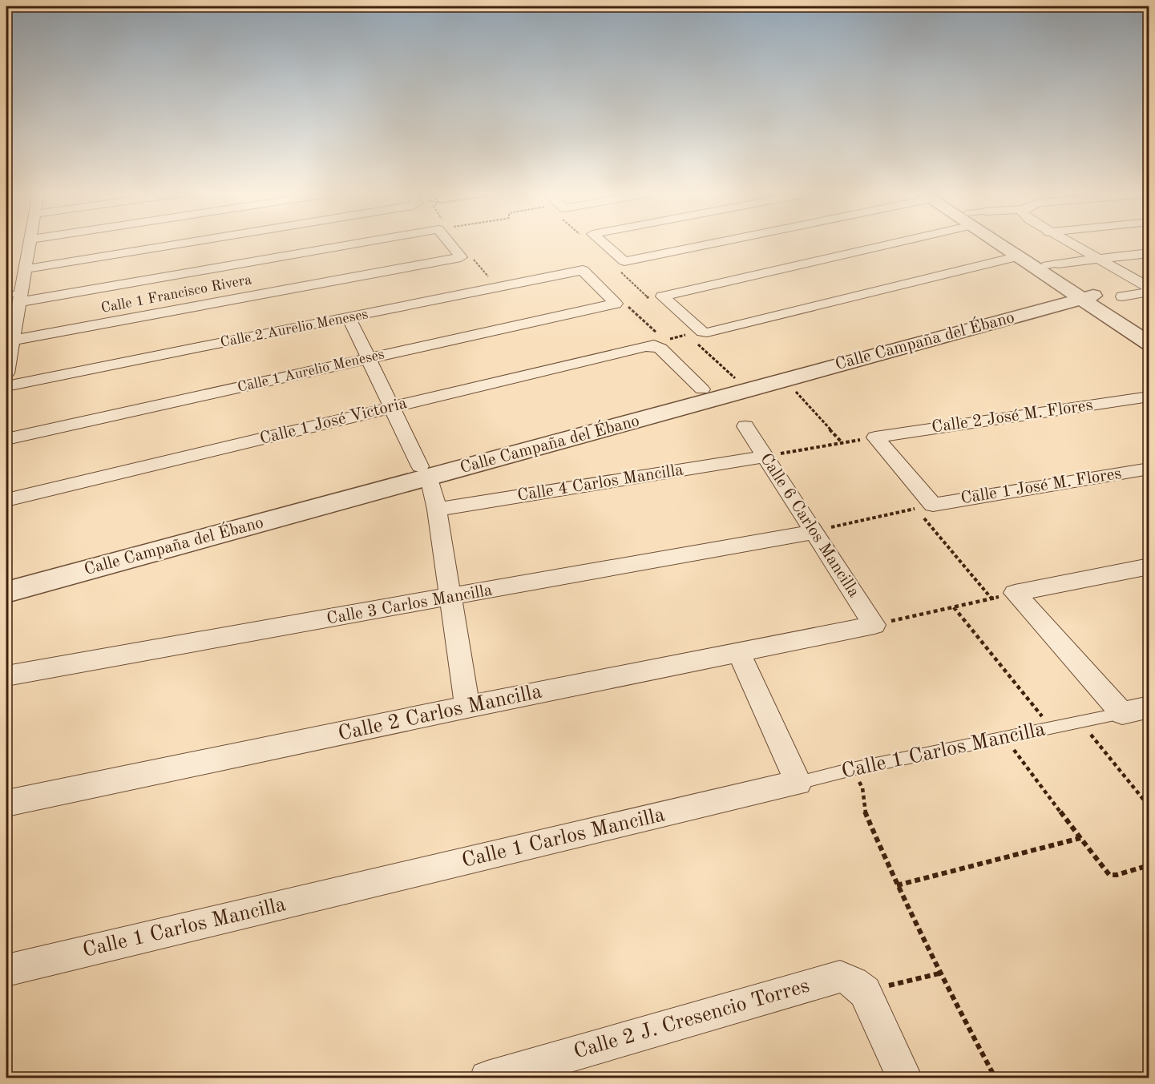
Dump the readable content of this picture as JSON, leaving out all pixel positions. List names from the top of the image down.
{
  "streets": {
    "street": [
      "Calle 1 Francisco Rivera",
      "Calle 2 Aurelio Meneses",
      "Calle Campaña del Ébano",
      "Calle 1 Aurelio Meneses",
      "Calle 2 José M. Flores",
      "Calle 1 José Victoria",
      "Calle 4 Carlos Mancilla",
      "Calle 1 José M. Flores",
      "Calle 6 Carlos Mancilla",
      "Calle 3 Carlos Mancilla",
      "Calle 2 Carlos Mancilla",
      "Calle 1 Carlos Mancilla",
      "Calle 2 J. Cresencio Torres"
    ]
  },
  "crossings": [
    ["Calle 2 Aurelio Meneses", "Calle 1 Aurelio Meneses"],
    ["Calle 4 Carlos Mancilla", "Calle 6 Carlos Mancilla"],
    ["Calle 6 Carlos Mancilla", "Calle 3 Carlos Mancilla"],
    ["Calle 6 Carlos Mancilla", "Calle 2 Carlos Mancilla"]
  ]
}
